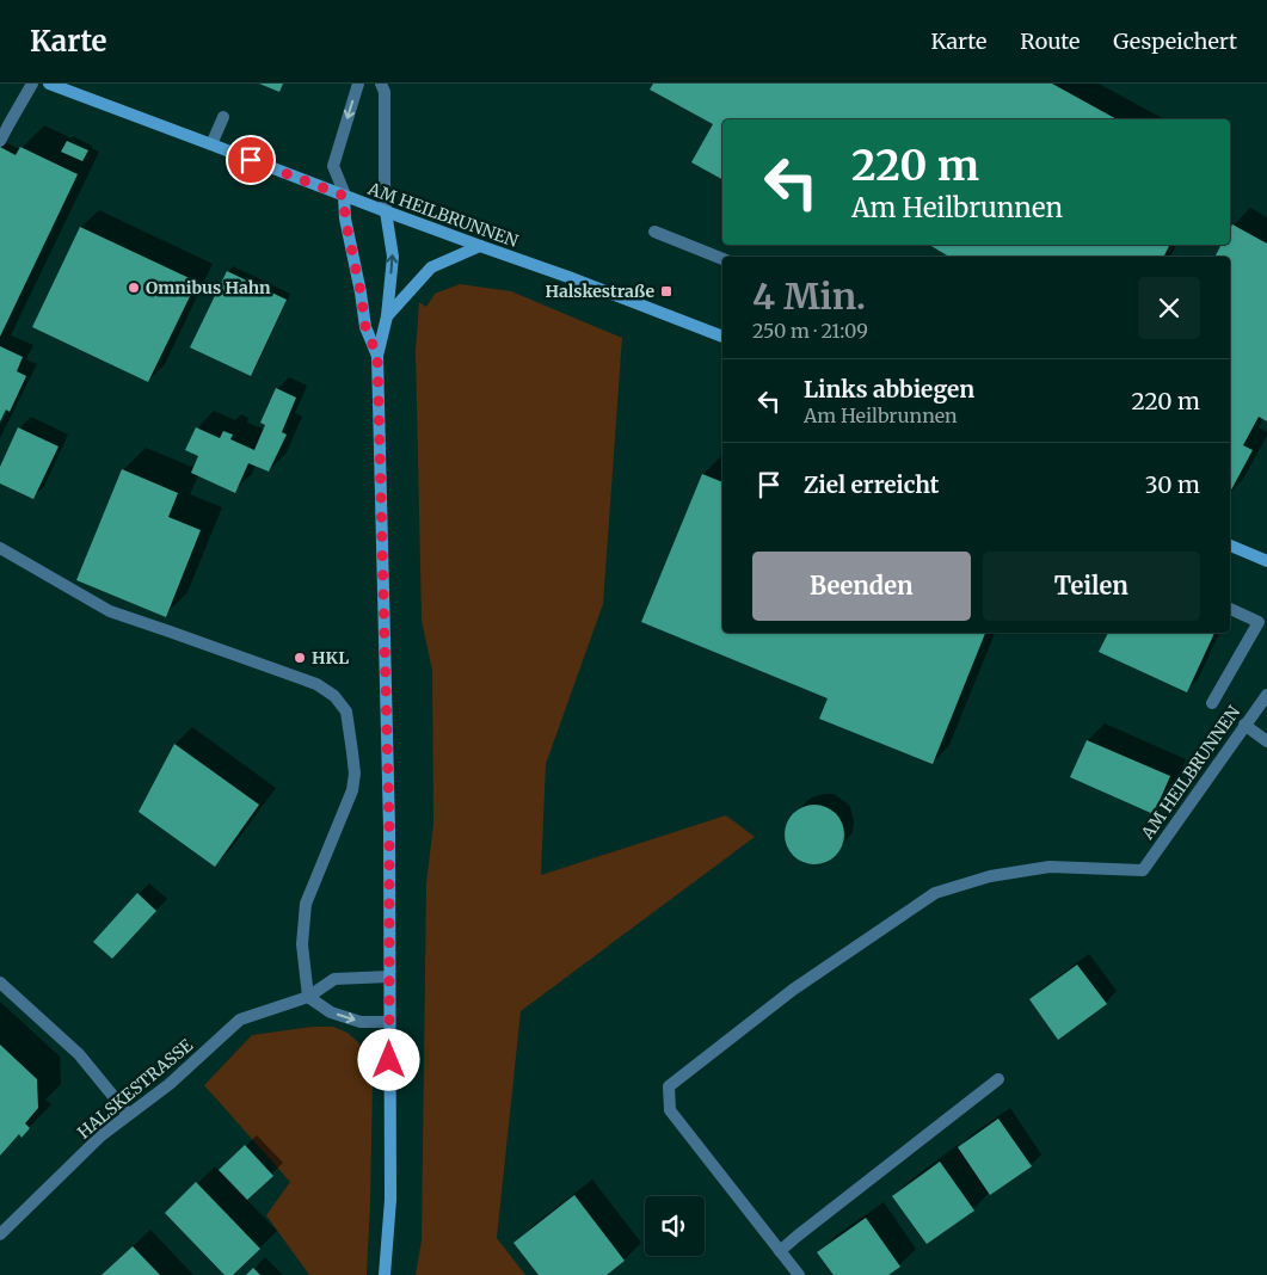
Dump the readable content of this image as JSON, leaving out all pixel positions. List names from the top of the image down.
{
  "streets": {
    "street": ["AM HEILBRUNNEN", "HALSKESTRASSE"]
  },
  "places": {
    "other": ["Omnibus Hahn", "HKL"],
    "transit": ["Halskestraße"]
  },
  "page": {
    "header": "Karte",
    "nav": ["Karte", "Route", "Gespeichert"],
    "turn": ["220 m", "Am Heilbrunnen"],
    "heading": ["4 Min.", "250 m · 21:09"],
    "list": [
      {
        "name": "Links abbiegen",
        "note": "Am Heilbrunnen",
        "value": "220 m"
      },
      {
        "name": "Ziel erreicht",
        "value": "30 m"
      }
    ],
    "buttons": ["Beenden", "Teilen"]
  }
}
